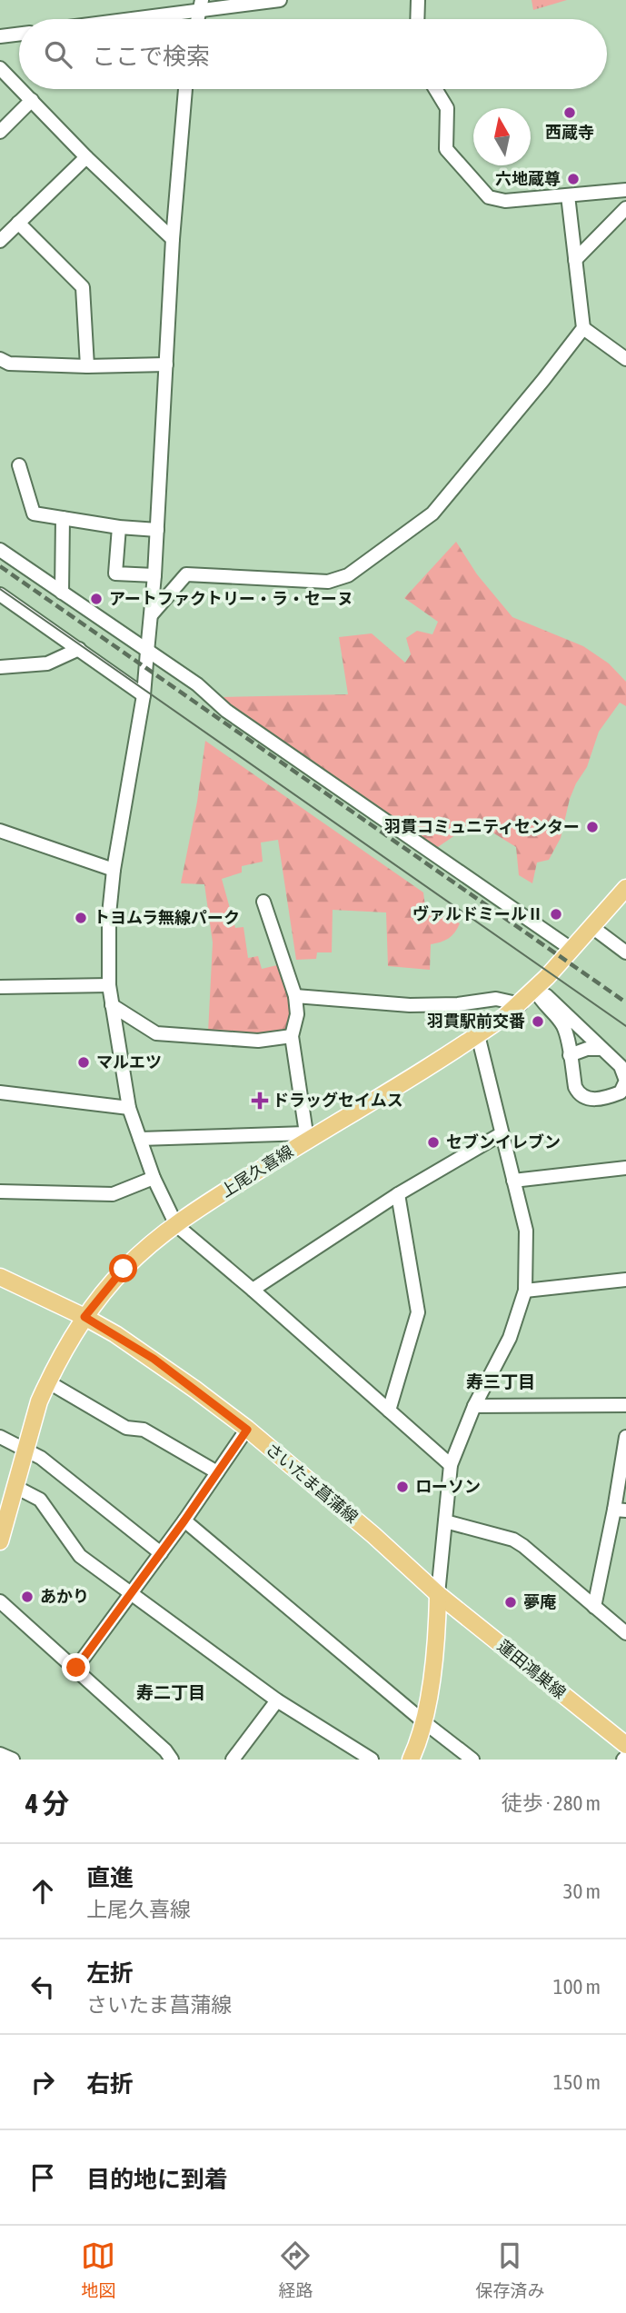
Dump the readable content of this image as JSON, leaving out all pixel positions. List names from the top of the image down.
{
  "streets": {
    "main road": ["上尾久喜線", "さいたま菖蒲線", "蓮田鴻巣線"]
  },
  "crossings": [
    ["上尾久喜線", "さいたま菖蒲線"],
    ["さいたま菖蒲線", "蓮田鴻巣線"]
  ],
  "districts": ["寿三丁目", "寿二丁目"],
  "places": {
    "other": [
      "西蔵寺",
      "六地蔵尊",
      "アートファクトリー・ラ・セーヌ",
      "羽貫コミュニティセンター",
      "ヴァルドミールⅡ",
      "トヨムラ無線パーク",
      "羽貫駅前交番",
      "マルエツ",
      "セブンイレブン",
      "ローソン",
      "あかり",
      "夢庵"
    ],
    "health": ["ドラッグセイムス"]
  },
  "north": "top",
  "page": {
    "search": "ここで検索",
    "heading": ["4 分", "徒歩 · 280 m"],
    "list": [
      ["直進", "上尾久喜線", "30 m"],
      ["左折", "さいたま菖蒲線", "100 m"],
      ["右折", "150 m"],
      "目的地に到着"
    ],
    "nav": ["地図", "経路", "保存済み"]
  }
}
